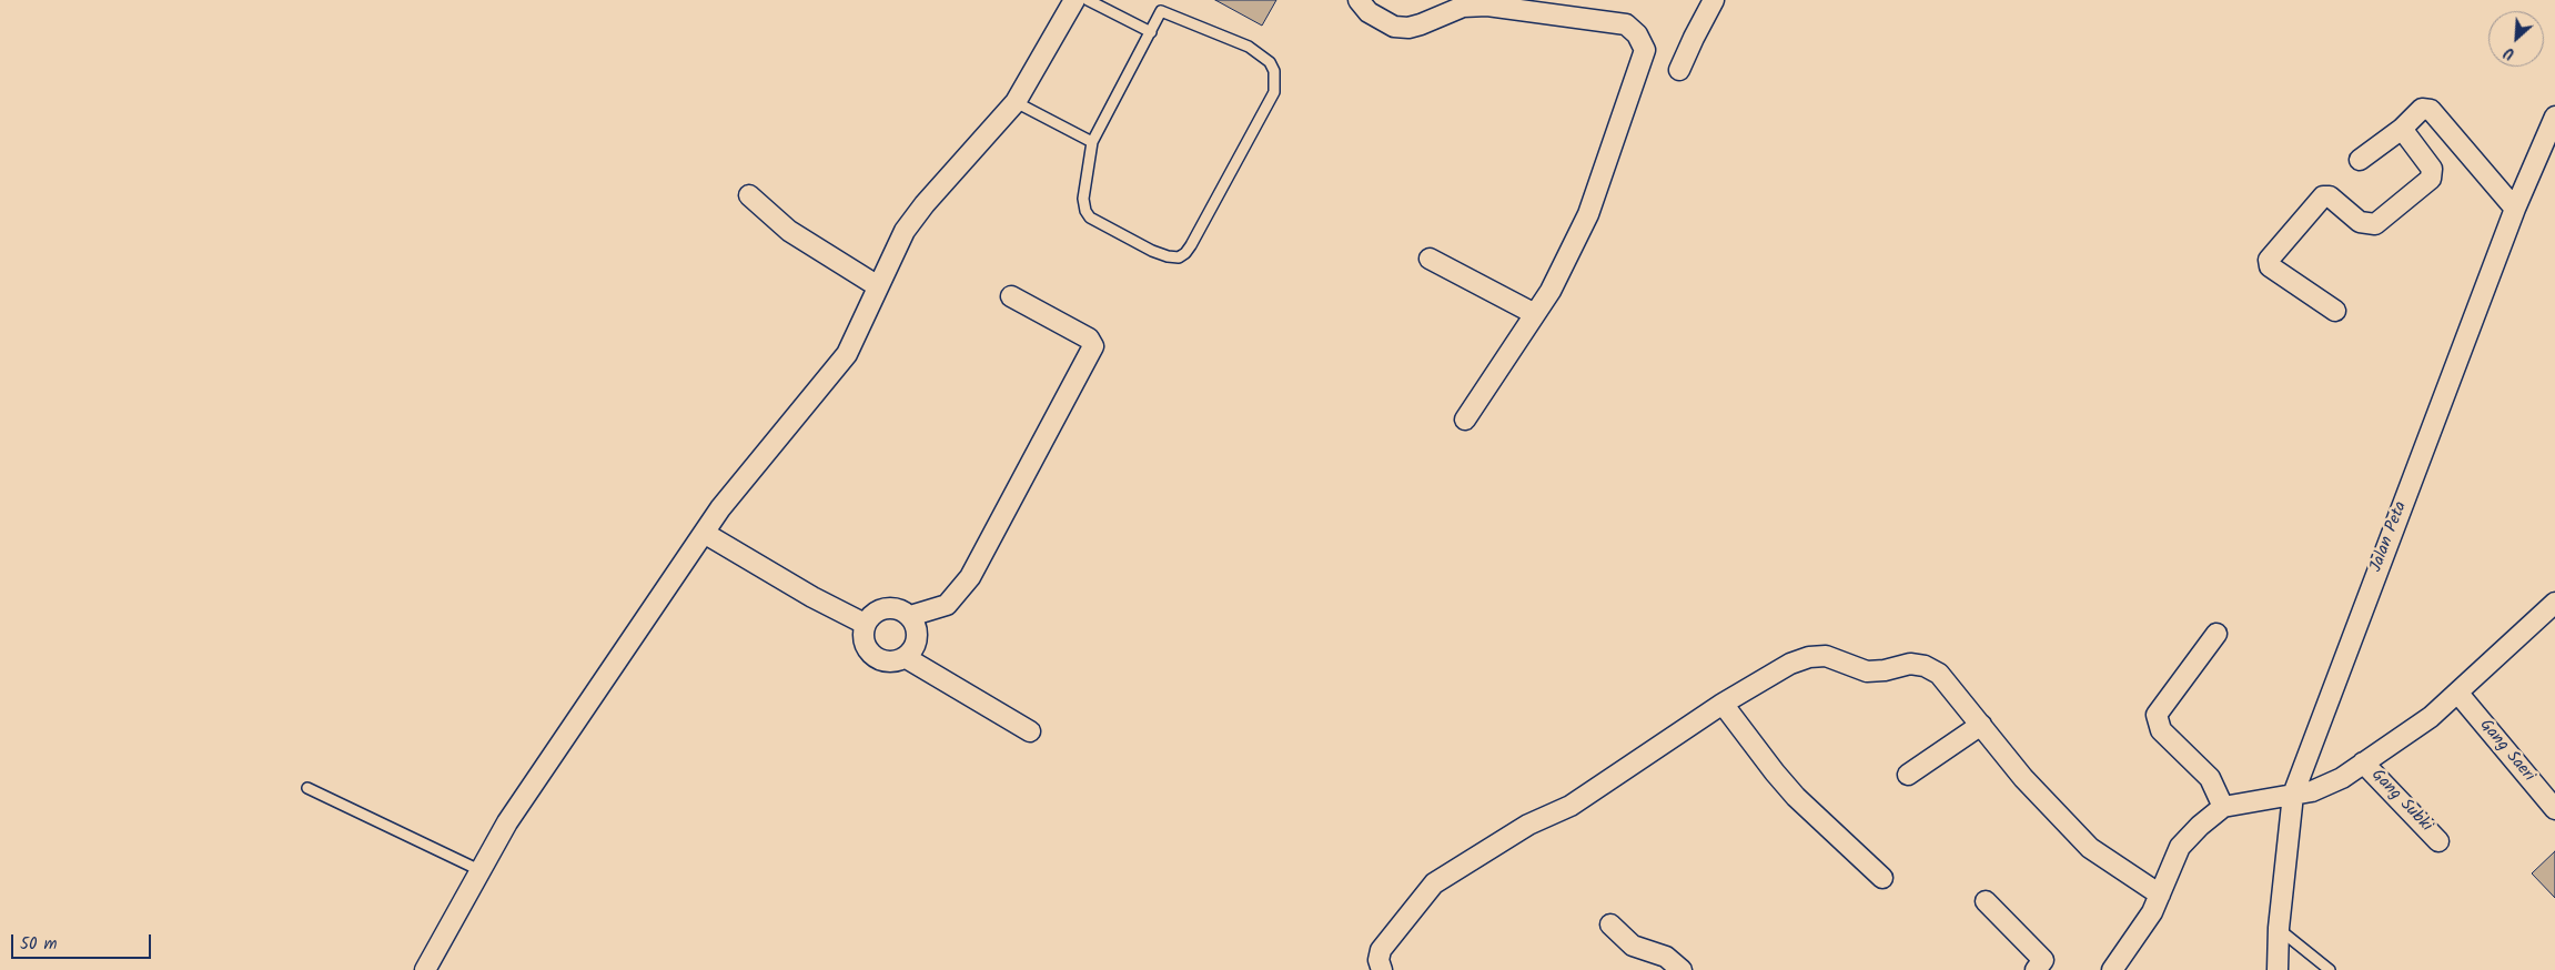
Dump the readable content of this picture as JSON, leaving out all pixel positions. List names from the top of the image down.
{
  "streets": {
    "street": ["Jalan Peta", "Gang Saeri", "Gang Subki"]
  },
  "scale_bar": "50 m",
  "north": "bottom left"
}
